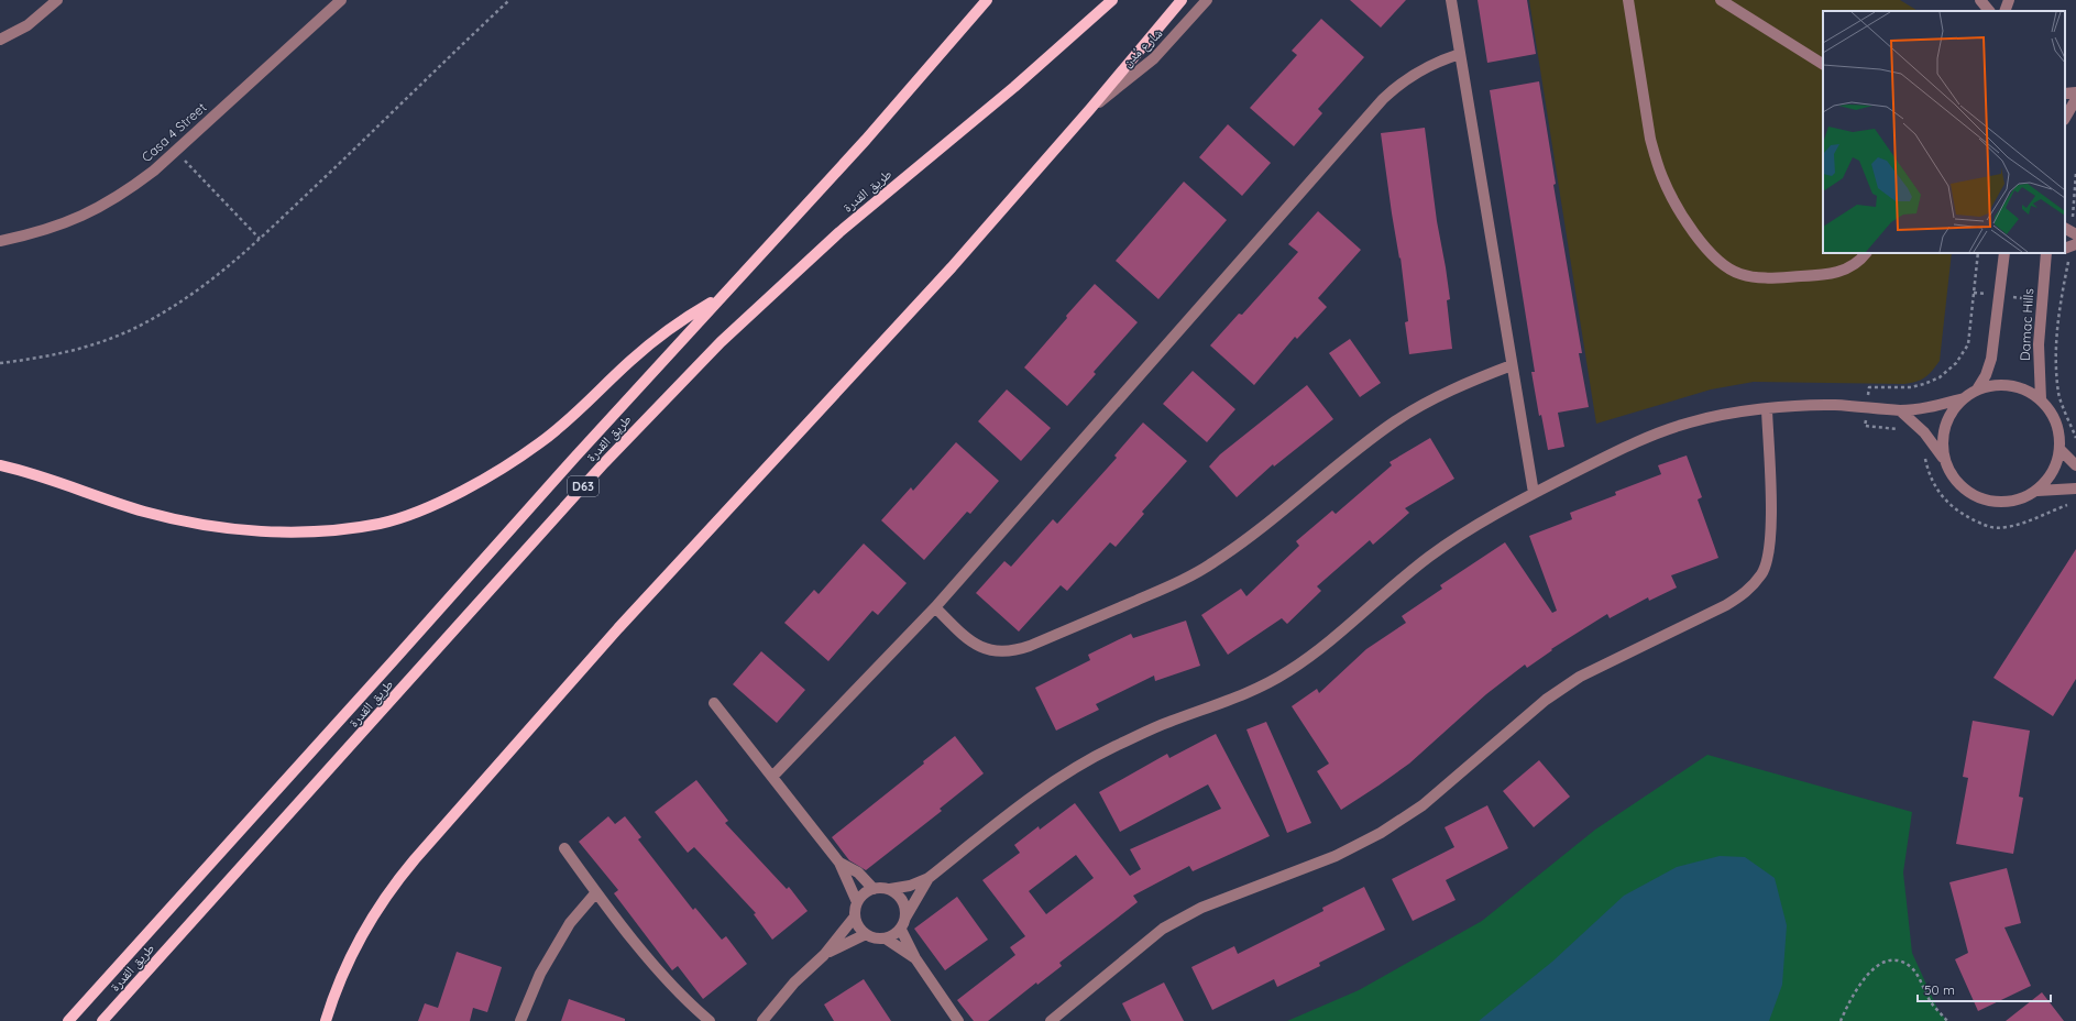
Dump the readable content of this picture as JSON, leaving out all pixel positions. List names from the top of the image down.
{
  "streets": {
    "main road": ["طريق القدرة", "D63"],
    "street": ["شارع مُدن", "Casa 4 Street", "Damac Hills"]
  },
  "scale_bar": "50 m"
}
